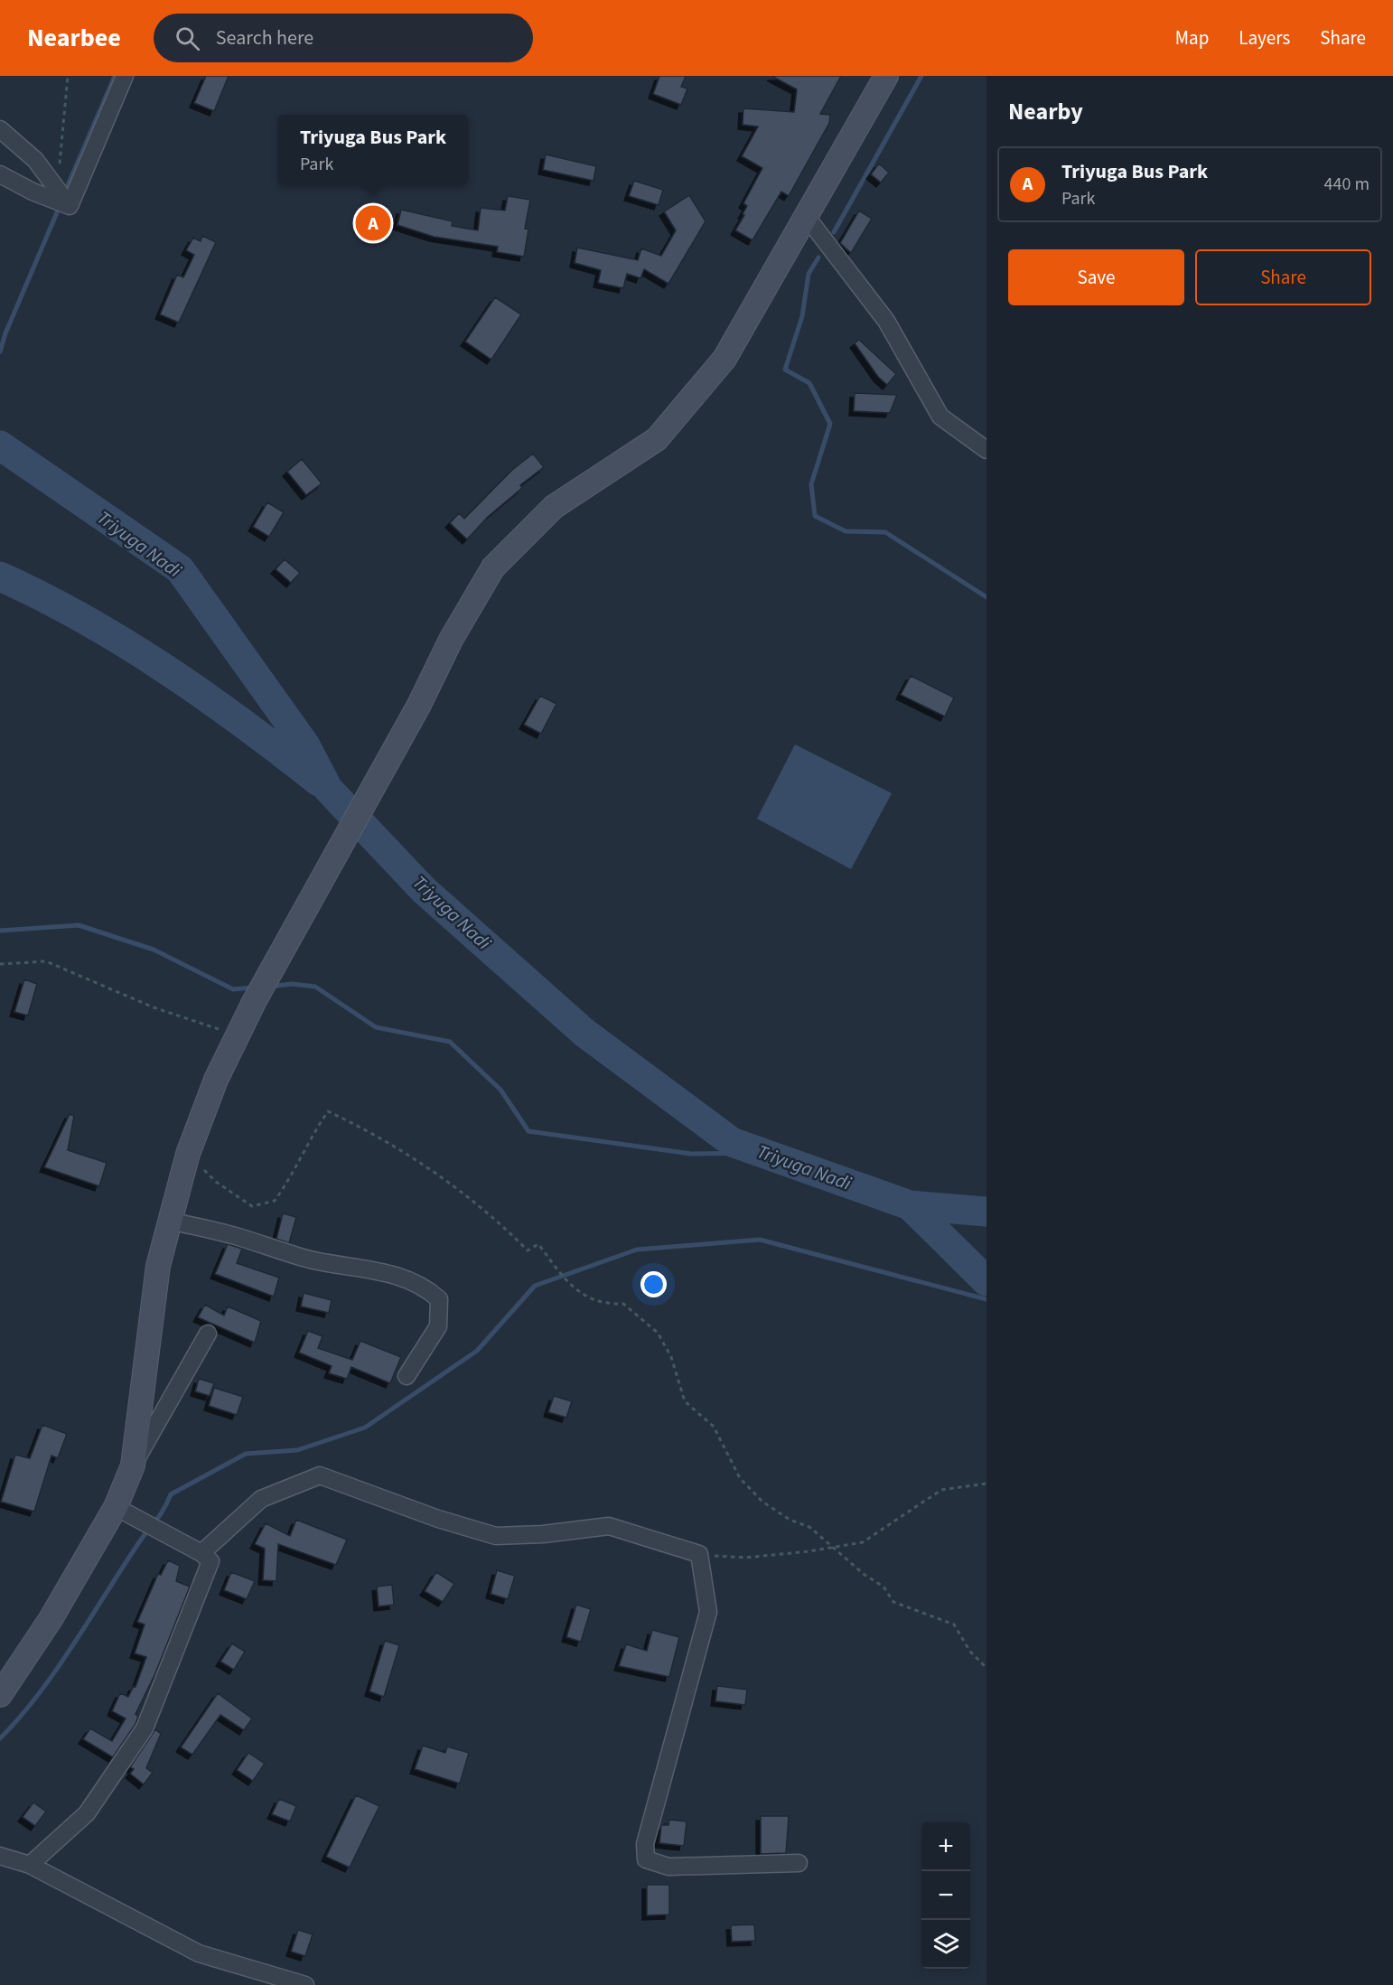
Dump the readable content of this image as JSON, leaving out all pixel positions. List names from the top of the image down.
{
  "water": ["Triyuga Nadi"],
  "page": {
    "header": "Nearbee",
    "search": "Search here",
    "nav": ["Map", "Layers", "Share"],
    "heading": "Nearby",
    "popup": ["Triyuga Bus Park", "Park"],
    "list": [
      {
        "mark": "A",
        "name": "Triyuga Bus Park",
        "note": "Park",
        "value": "440 m"
      }
    ],
    "pins": "A",
    "buttons": ["Save", "Share"],
    "map_buttons": ["+", "−"]
  }
}
